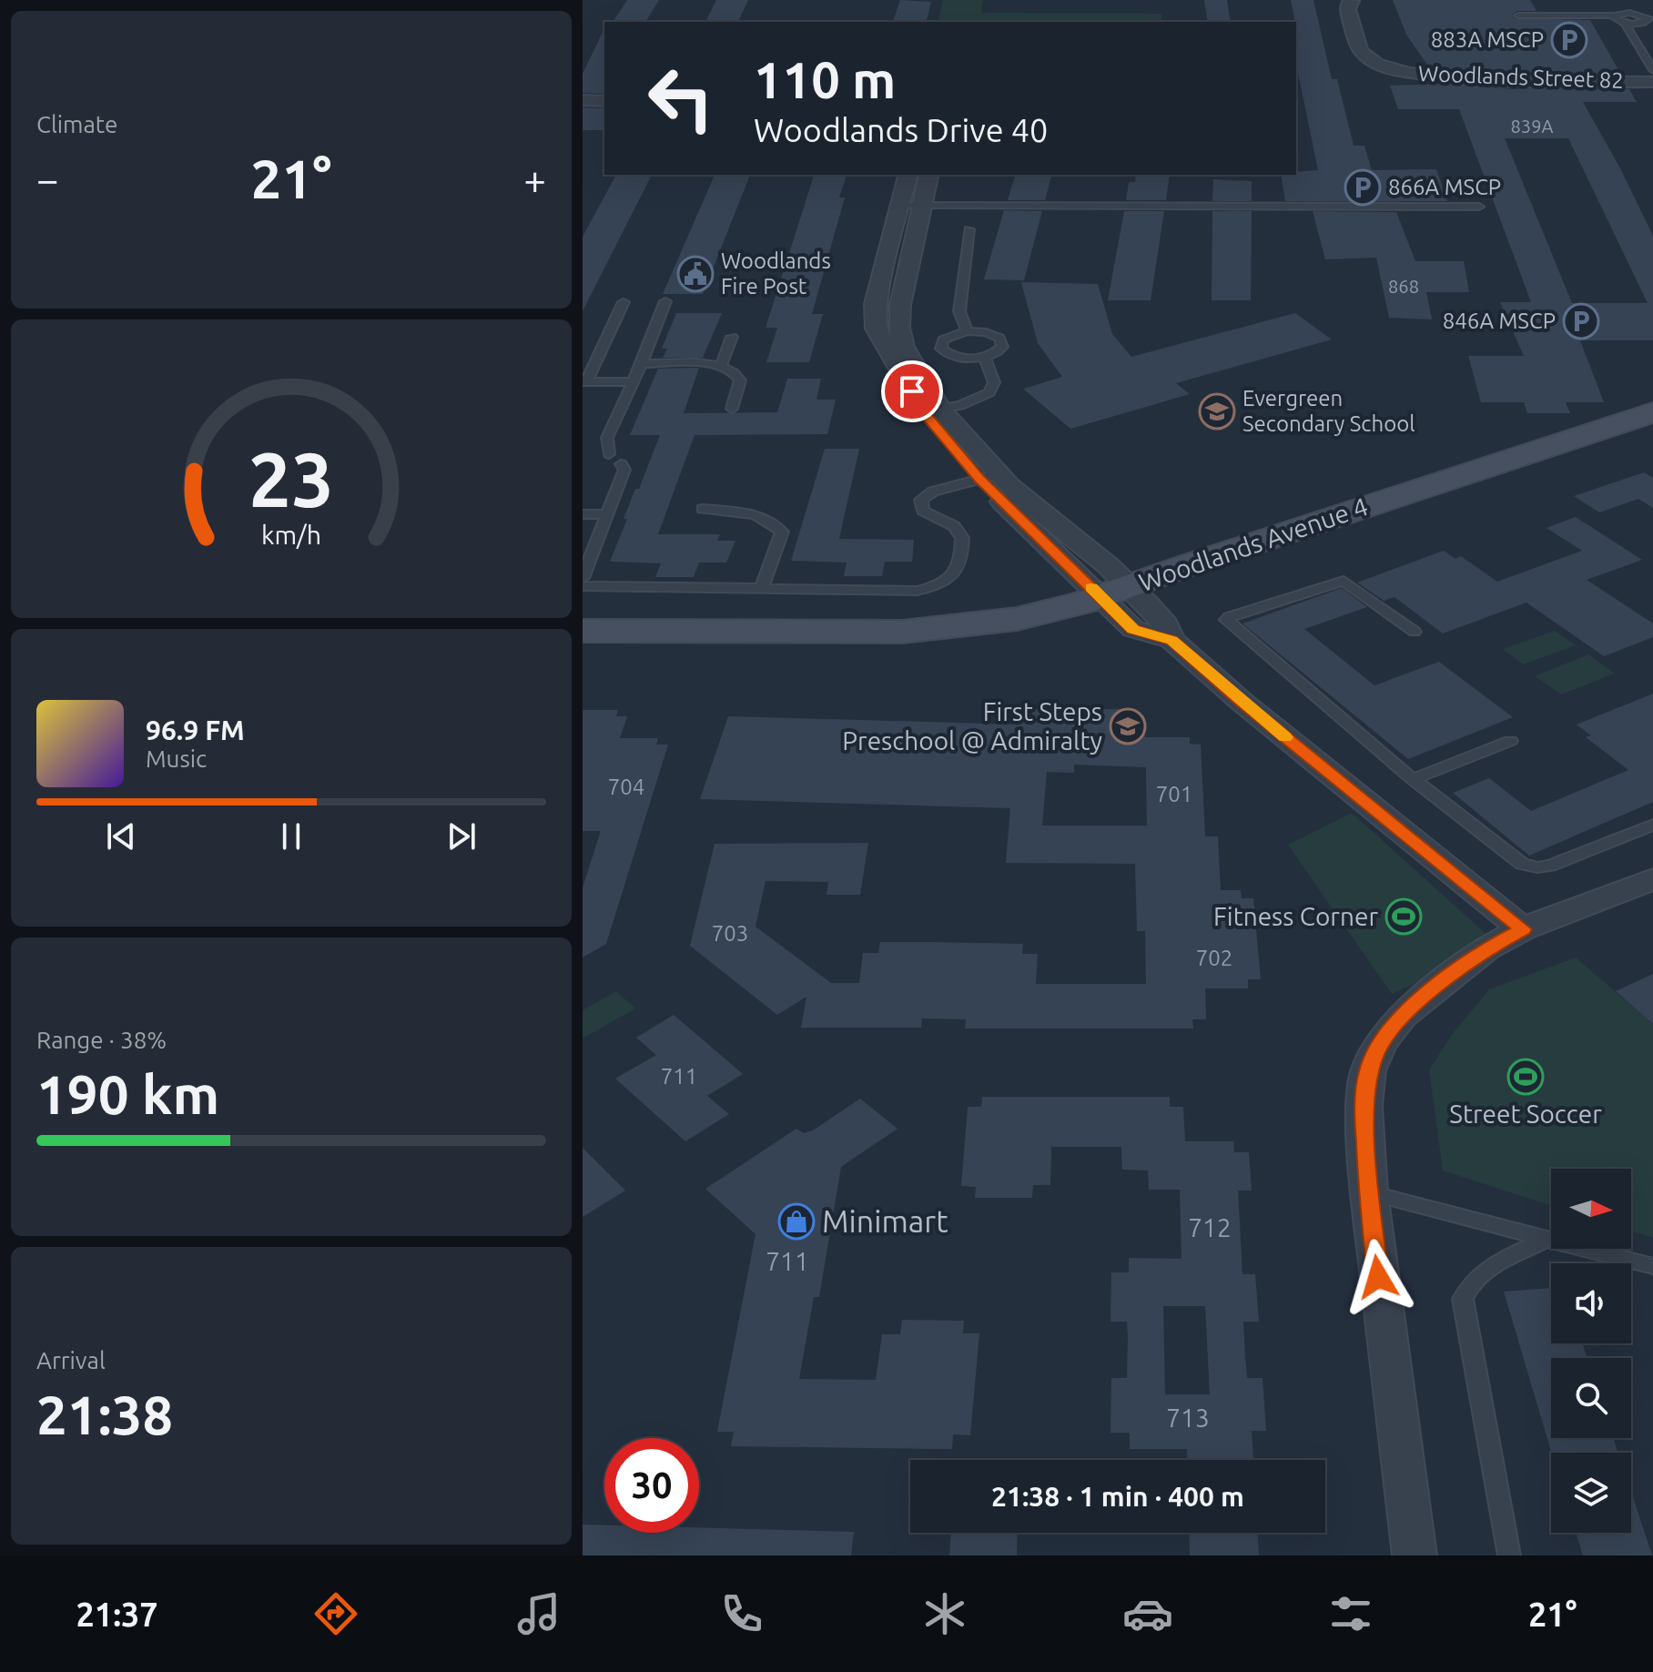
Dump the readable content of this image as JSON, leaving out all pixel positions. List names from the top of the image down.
{
  "streets": {
    "main road": ["Woodlands Avenue 4"],
    "street": ["Woodlands Street 82"]
  },
  "places": {
    "parking": ["883A MSCP", "866A MSCP", "846A MSCP"],
    "public building": ["Woodlands Fire Post"],
    "school or university": ["Evergreen Secondary School", "First Steps Preschool @ Admiralty"],
    "sports": ["Fitness Corner", "Street Soccer"],
    "shop": ["Minimart"]
  },
  "house_numbers": [
    "839A",
    "868",
    "704",
    "701",
    "703",
    "702",
    "711",
    "712",
    "711",
    "713"
  ],
  "north": "right",
  "page": {
    "tile": [
      "Climate",
      ["Range · 38%", "190 km"],
      ["Arrival", "21:38"]
    ],
    "turn": ["110 m", "Woodlands Drive 40"],
    "heat": ["−", "21°", "+"],
    "song": ["96.9 FM", "Music"],
    "limit": "30",
    "trip": "21:38 · 1 min · 400 m",
    "tabs": ["21:37", "21°"],
    "gauge": ["23", "km/h"]
  }
}
